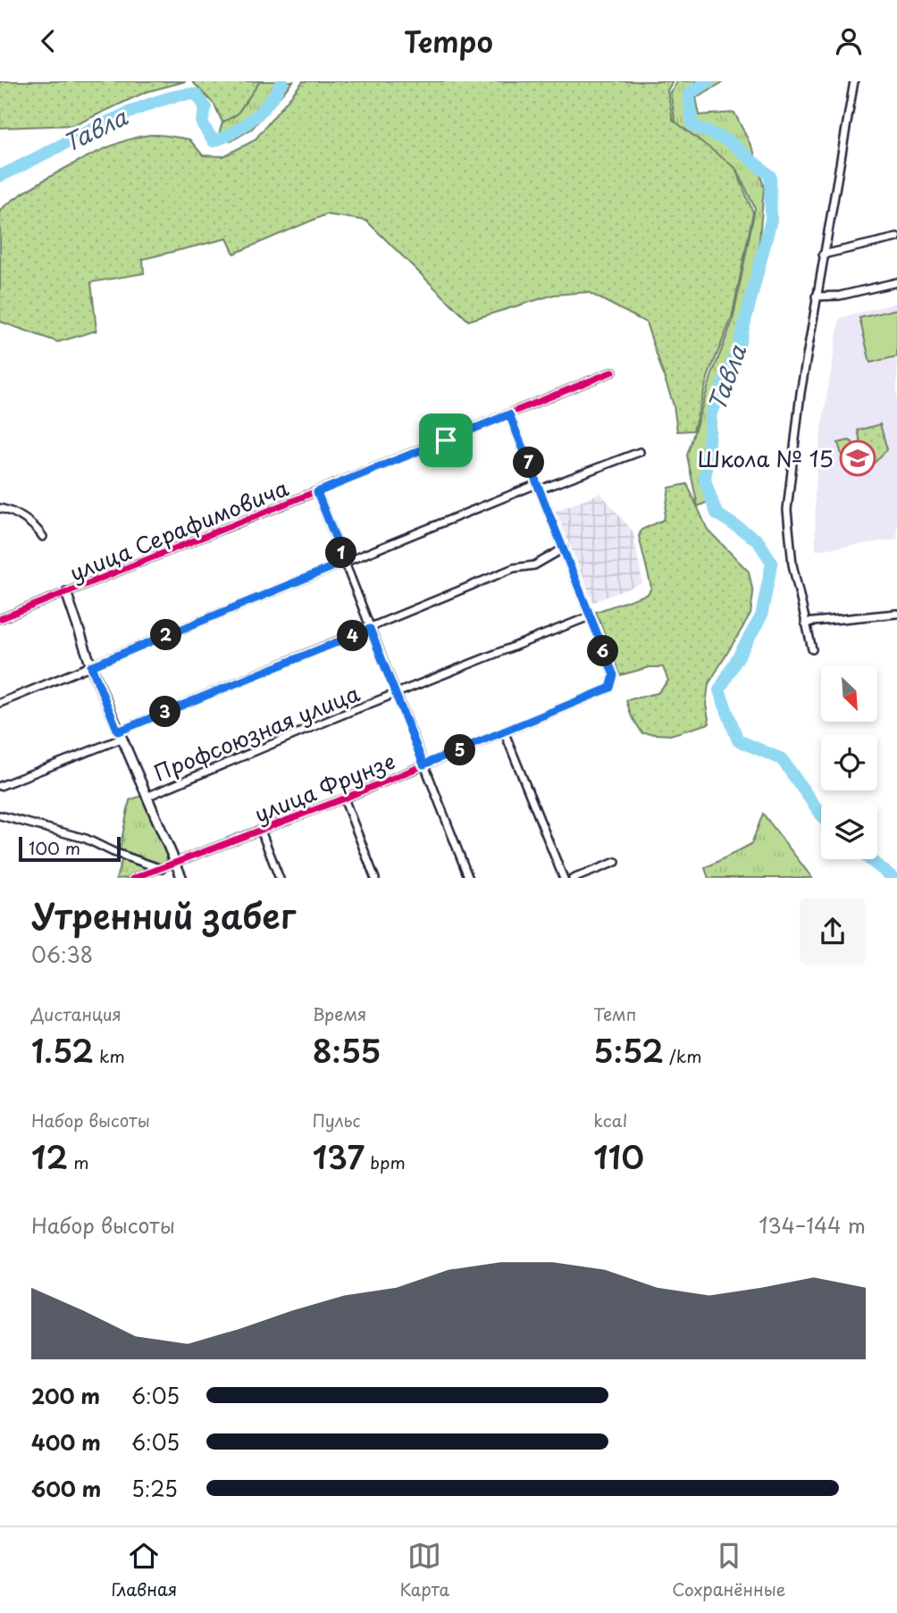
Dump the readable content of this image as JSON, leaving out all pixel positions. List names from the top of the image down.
{
  "streets": {
    "street": ["улица Серафимовича", "Профсоюзная улица", "улица Фрунзе"]
  },
  "crossings": [
    ["Профсоюзная улица", "улица Фрунзе"]
  ],
  "water": ["Тавла"],
  "places": {
    "school or university": ["Школа № 15"]
  },
  "scale_bar": "100 m",
  "north": "bottom right",
  "page": {
    "header": "Tempo",
    "pins": [
      "7",
      "1",
      "2",
      "4",
      "6",
      "3",
      "5"
    ],
    "scale": "100 m",
    "heading": ["Утренний забег", "06:38"],
    "stats": [
      ["Дистанция", "1.52 km"],
      ["Время", "8:55"],
      ["Темп", "5:52 /km"],
      ["Набор высоты", "12 m"],
      ["Пульс", "137 bpm"],
      ["kcal", "110"]
    ],
    "chart": ["Набор высоты", "134–144 m"],
    "list": [
      {
        "name": "200 m",
        "note": "6:05"
      },
      {
        "name": "400 m",
        "note": "6:05"
      },
      {
        "name": "600 m",
        "note": "5:25"
      }
    ],
    "tabs": ["Главная", "Карта", "Сохранённые"]
  }
}
